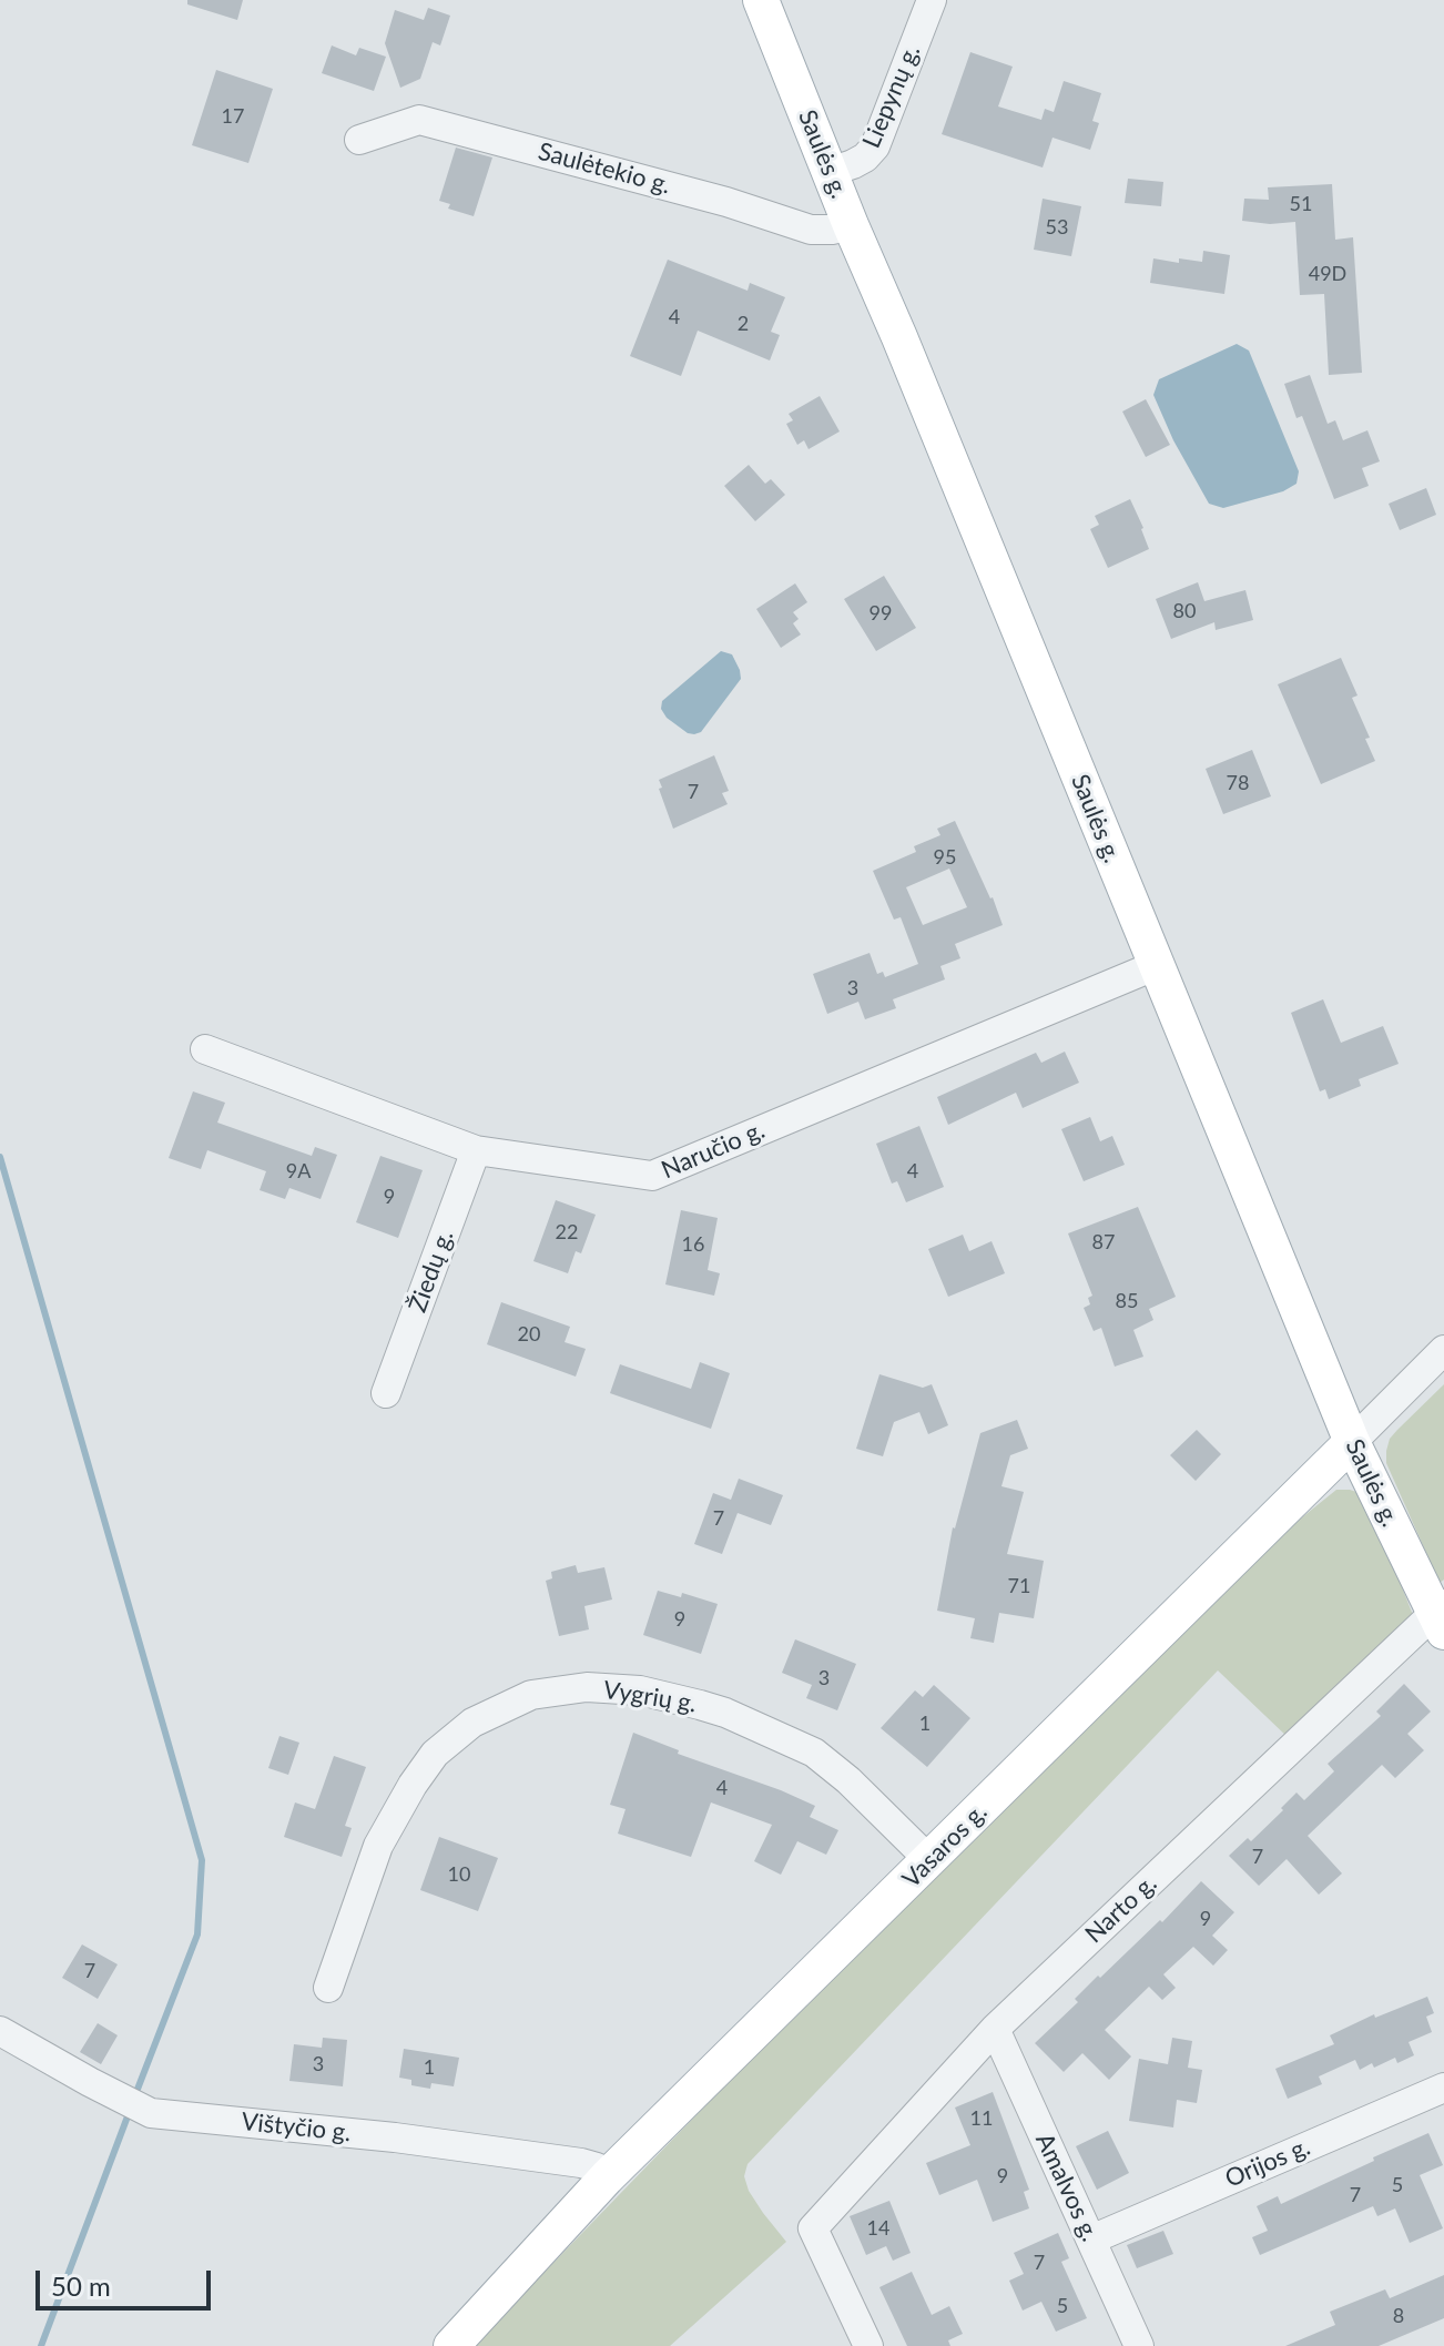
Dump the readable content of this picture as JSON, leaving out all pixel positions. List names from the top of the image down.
{
  "streets": {
    "main road": ["Saulės g.", "Vasaros g."],
    "street": [
      "Liepynų g.",
      "Saulėtekio g.",
      "Naručio g.",
      "Žiedų g.",
      "Vygrių g.",
      "Narto g.",
      "Vištyčio g.",
      "Orijos g.",
      "Amalvos g."
    ]
  },
  "crossings": [
    ["Liepynų g.", "Saulės g."],
    ["Saulės g.", "Saulėtekio g."],
    ["Saulės g.", "Naručio g."],
    ["Saulės g.", "Vasaros g."],
    ["Saulės g.", "Narto g."],
    ["Naručio g.", "Žiedų g."],
    ["Vygrių g.", "Vasaros g."],
    ["Vasaros g.", "Vištyčio g."],
    ["Narto g.", "Amalvos g."],
    ["Orijos g.", "Amalvos g."]
  ],
  "house_numbers": [
    "17",
    "51",
    "53",
    "49D",
    "4",
    "2",
    "80",
    "99",
    "78",
    "7",
    "95",
    "3",
    "9A",
    "4",
    "9",
    "22",
    "87",
    "16",
    "85",
    "20",
    "7",
    "71",
    "9",
    "3",
    "1",
    "4",
    "7",
    "10",
    "9",
    "7",
    "3",
    "1",
    "11",
    "9",
    "5",
    "7",
    "14",
    "7",
    "5",
    "8"
  ],
  "scale_bar": "50 m"
}
